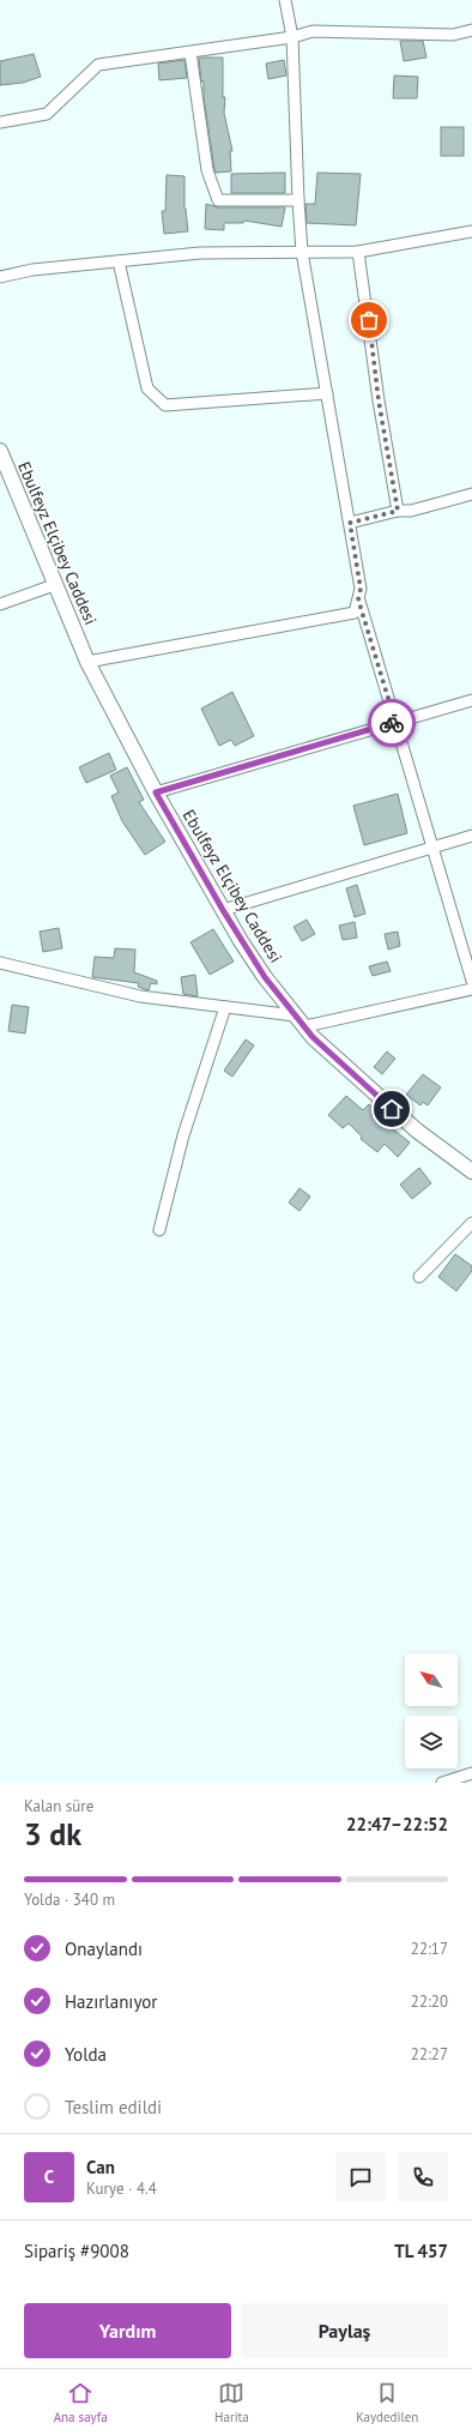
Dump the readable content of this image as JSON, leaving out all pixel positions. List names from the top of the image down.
{
  "streets": {
    "street": ["Ebulfeyz Elçibey Caddesi"]
  },
  "north": "top left",
  "page": {
    "heading": ["3 dk", "Kalan süre", "22:47–22:52"],
    "panel": [
      "Can",
      "Kurye · 4.4",
      "Sipariş #9008",
      "TL 457"
    ],
    "bar": "Yolda · 340 m",
    "list": [
      ["Onaylandı", "22:17"],
      ["Hazırlanıyor", "22:20"],
      ["Yolda", "22:27"],
      "Teslim edildi"
    ],
    "round": "C",
    "buttons": ["Yardım", "Paylaş"],
    "tabs": ["Ana sayfa", "Harita", "Kaydedilen"]
  }
}
